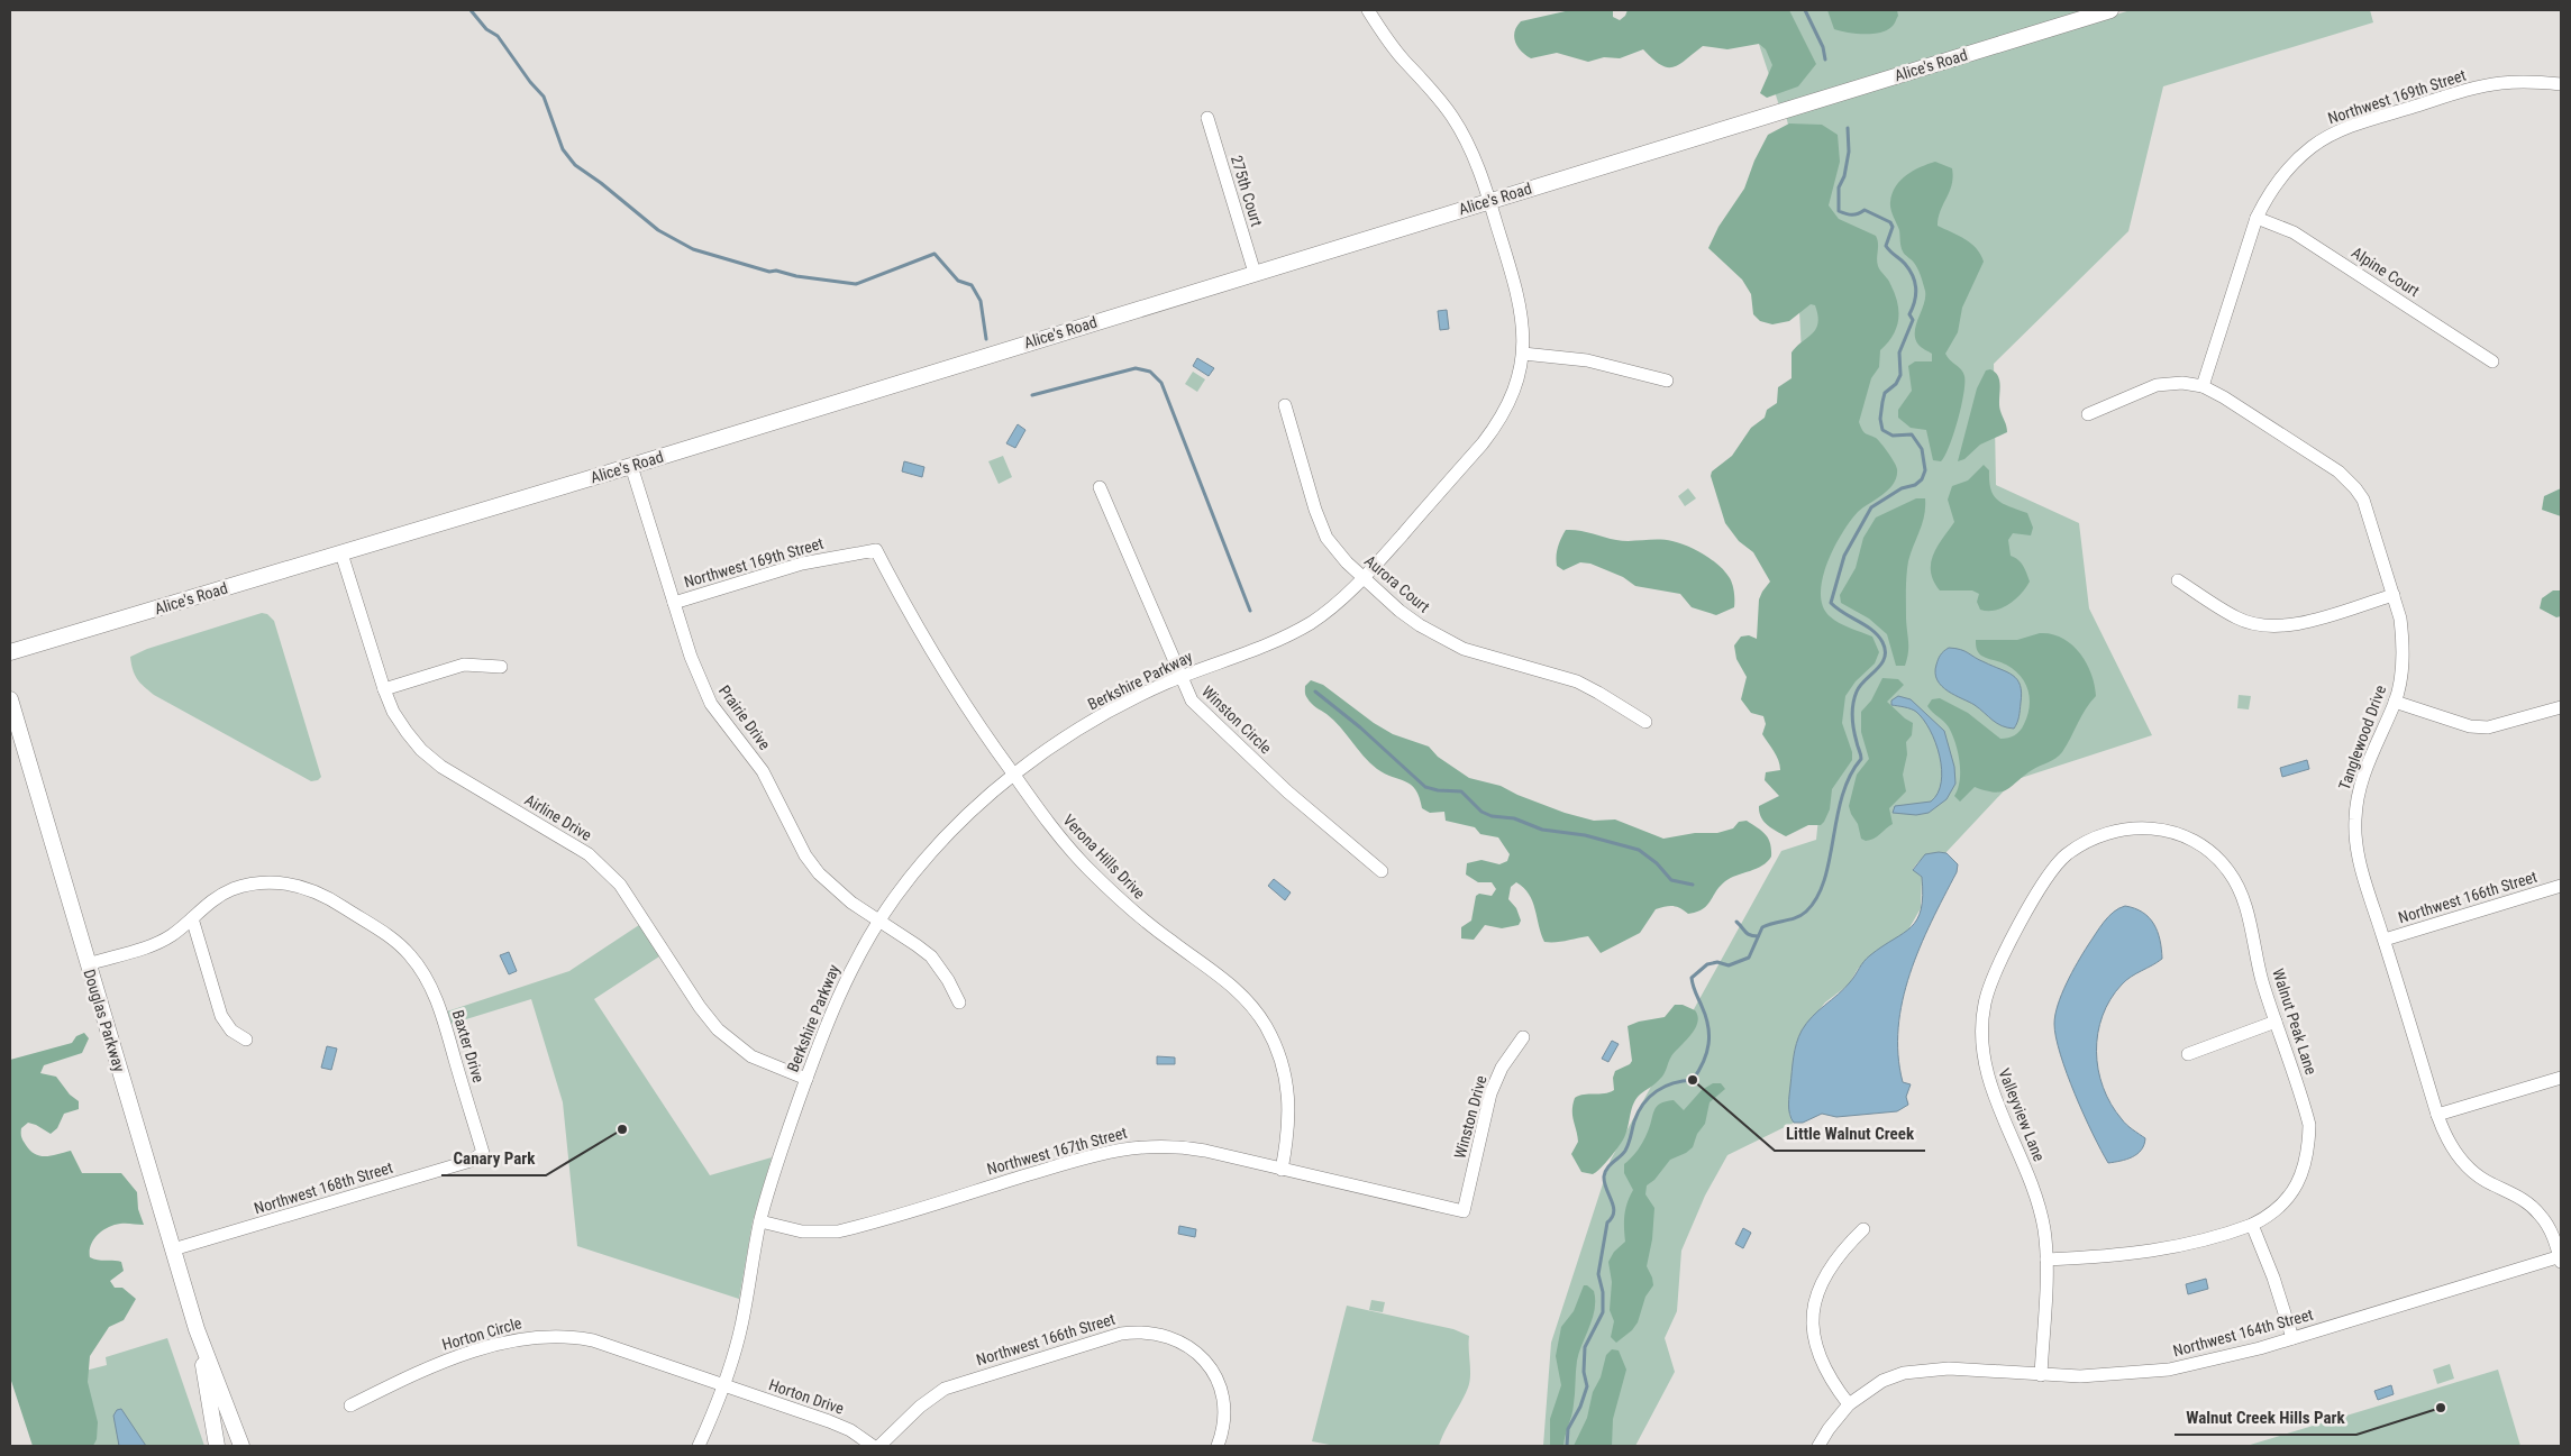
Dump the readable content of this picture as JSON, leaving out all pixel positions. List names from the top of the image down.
{
  "streets": {
    "main road": ["Alice's Road", "Douglas Parkway"],
    "street": [
      "Northwest 169th Street",
      "275th Court",
      "Alpine Court",
      "Aurora Court",
      "Berkshire Parkway",
      "Prairie Drive",
      "Winston Circle",
      "Tanglewood Drive",
      "Airline Drive",
      "Verona Hills Drive",
      "Northwest 166th Street",
      "Walnut Peak Lane",
      "Baxter Drive",
      "Valleyview Lane",
      "Winston Drive",
      "Northwest 167th Street",
      "Northwest 168th Street",
      "Northwest 164th Street",
      "Horton Circle",
      "Horton Drive"
    ]
  },
  "crossings": [
    ["Alice's Road", "275th Court"],
    ["Alice's Road", "Berkshire Parkway"],
    ["Alice's Road", "Prairie Drive"],
    ["Alice's Road", "Airline Drive"],
    ["Northwest 169th Street", "Alpine Court"],
    ["Northwest 169th Street", "Prairie Drive"],
    ["Northwest 169th Street", "Tanglewood Drive"],
    ["Northwest 169th Street", "Verona Hills Drive"],
    ["Aurora Court", "Berkshire Parkway"],
    ["Berkshire Parkway", "Prairie Drive"],
    ["Berkshire Parkway", "Winston Circle"],
    ["Berkshire Parkway", "Airline Drive"],
    ["Berkshire Parkway", "Verona Hills Drive"],
    ["Berkshire Parkway", "Northwest 167th Street"],
    ["Berkshire Parkway", "Horton Circle"],
    ["Berkshire Parkway", "Horton Drive"],
    ["Tanglewood Drive", "Northwest 166th Street"],
    ["Tanglewood Drive", "Northwest 164th Street"],
    ["Verona Hills Drive", "Northwest 167th Street"],
    ["Douglas Parkway", "Northwest 168th Street"],
    ["Walnut Peak Lane", "Valleyview Lane"],
    ["Baxter Drive", "Northwest 168th Street"],
    ["Valleyview Lane", "Northwest 164th Street"],
    ["Winston Drive", "Northwest 167th Street"],
    ["Horton Circle", "Horton Drive"]
  ],
  "places": ["Little Walnut Creek", "Canary Park", "Walnut Creek Hills Park"]
}
